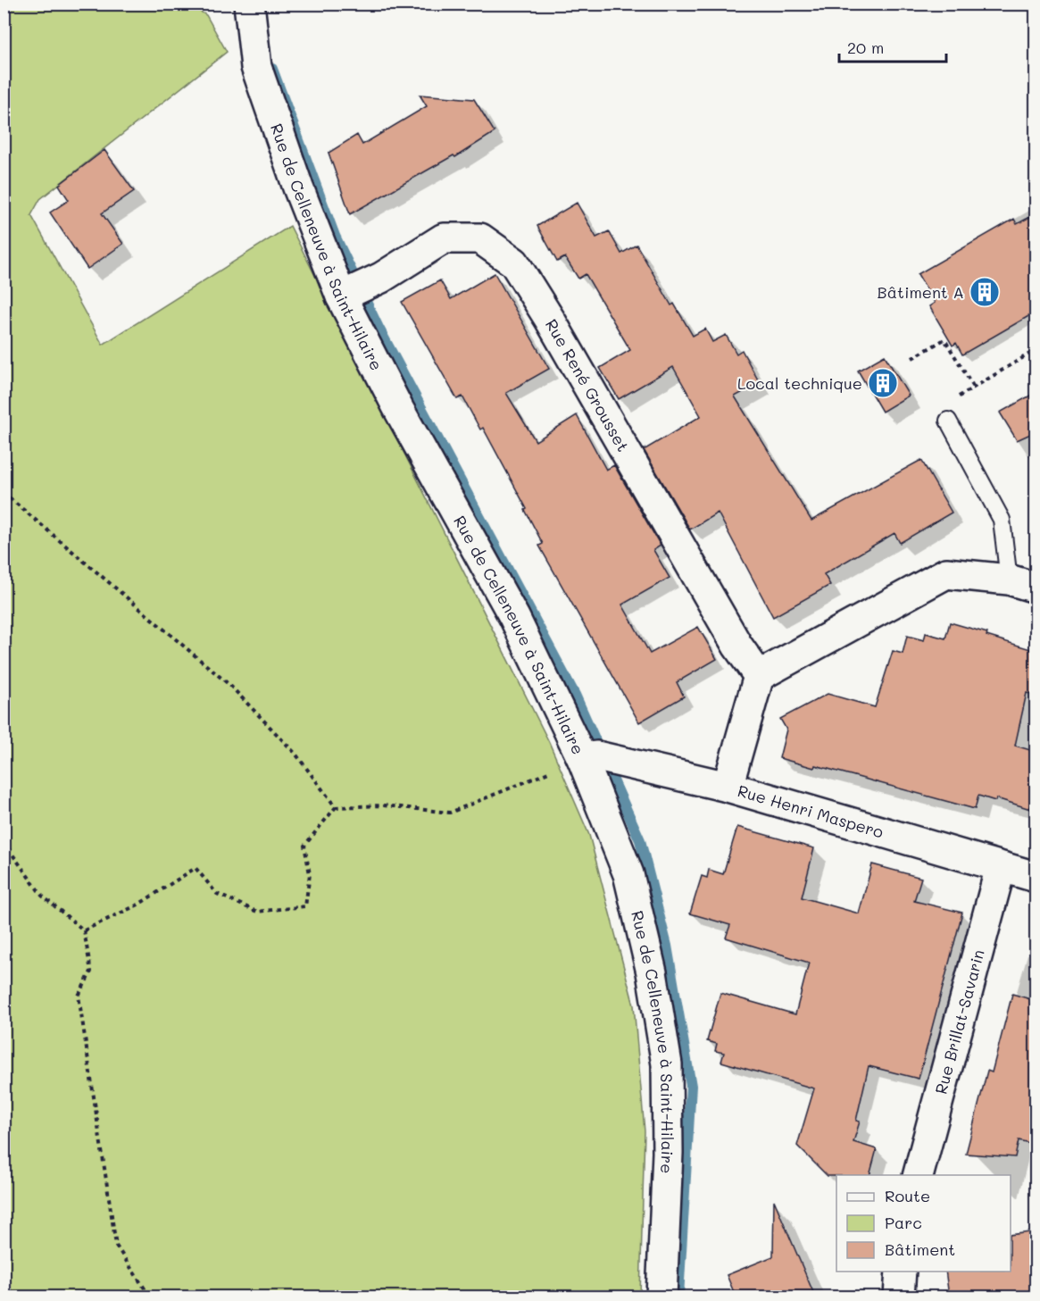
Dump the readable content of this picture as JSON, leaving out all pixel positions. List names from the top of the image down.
{
  "streets": {
    "street": [
      "Rue de Celleneuve à Saint-Hilaire",
      "Rue René Grousset",
      "Rue Henri Maspero",
      "Rue Brillat-Savarin"
    ]
  },
  "crossings": [
    ["Rue de Celleneuve à Saint-Hilaire", "Rue René Grousset"],
    ["Rue de Celleneuve à Saint-Hilaire", "Rue Henri Maspero"],
    ["Rue Henri Maspero", "Rue Brillat-Savarin"]
  ],
  "places": {
    "building": ["Bâtiment A", "Local technique"]
  },
  "legend": ["Route", "Parc", "Bâtiment"],
  "scale_bar": "20 m"
}
